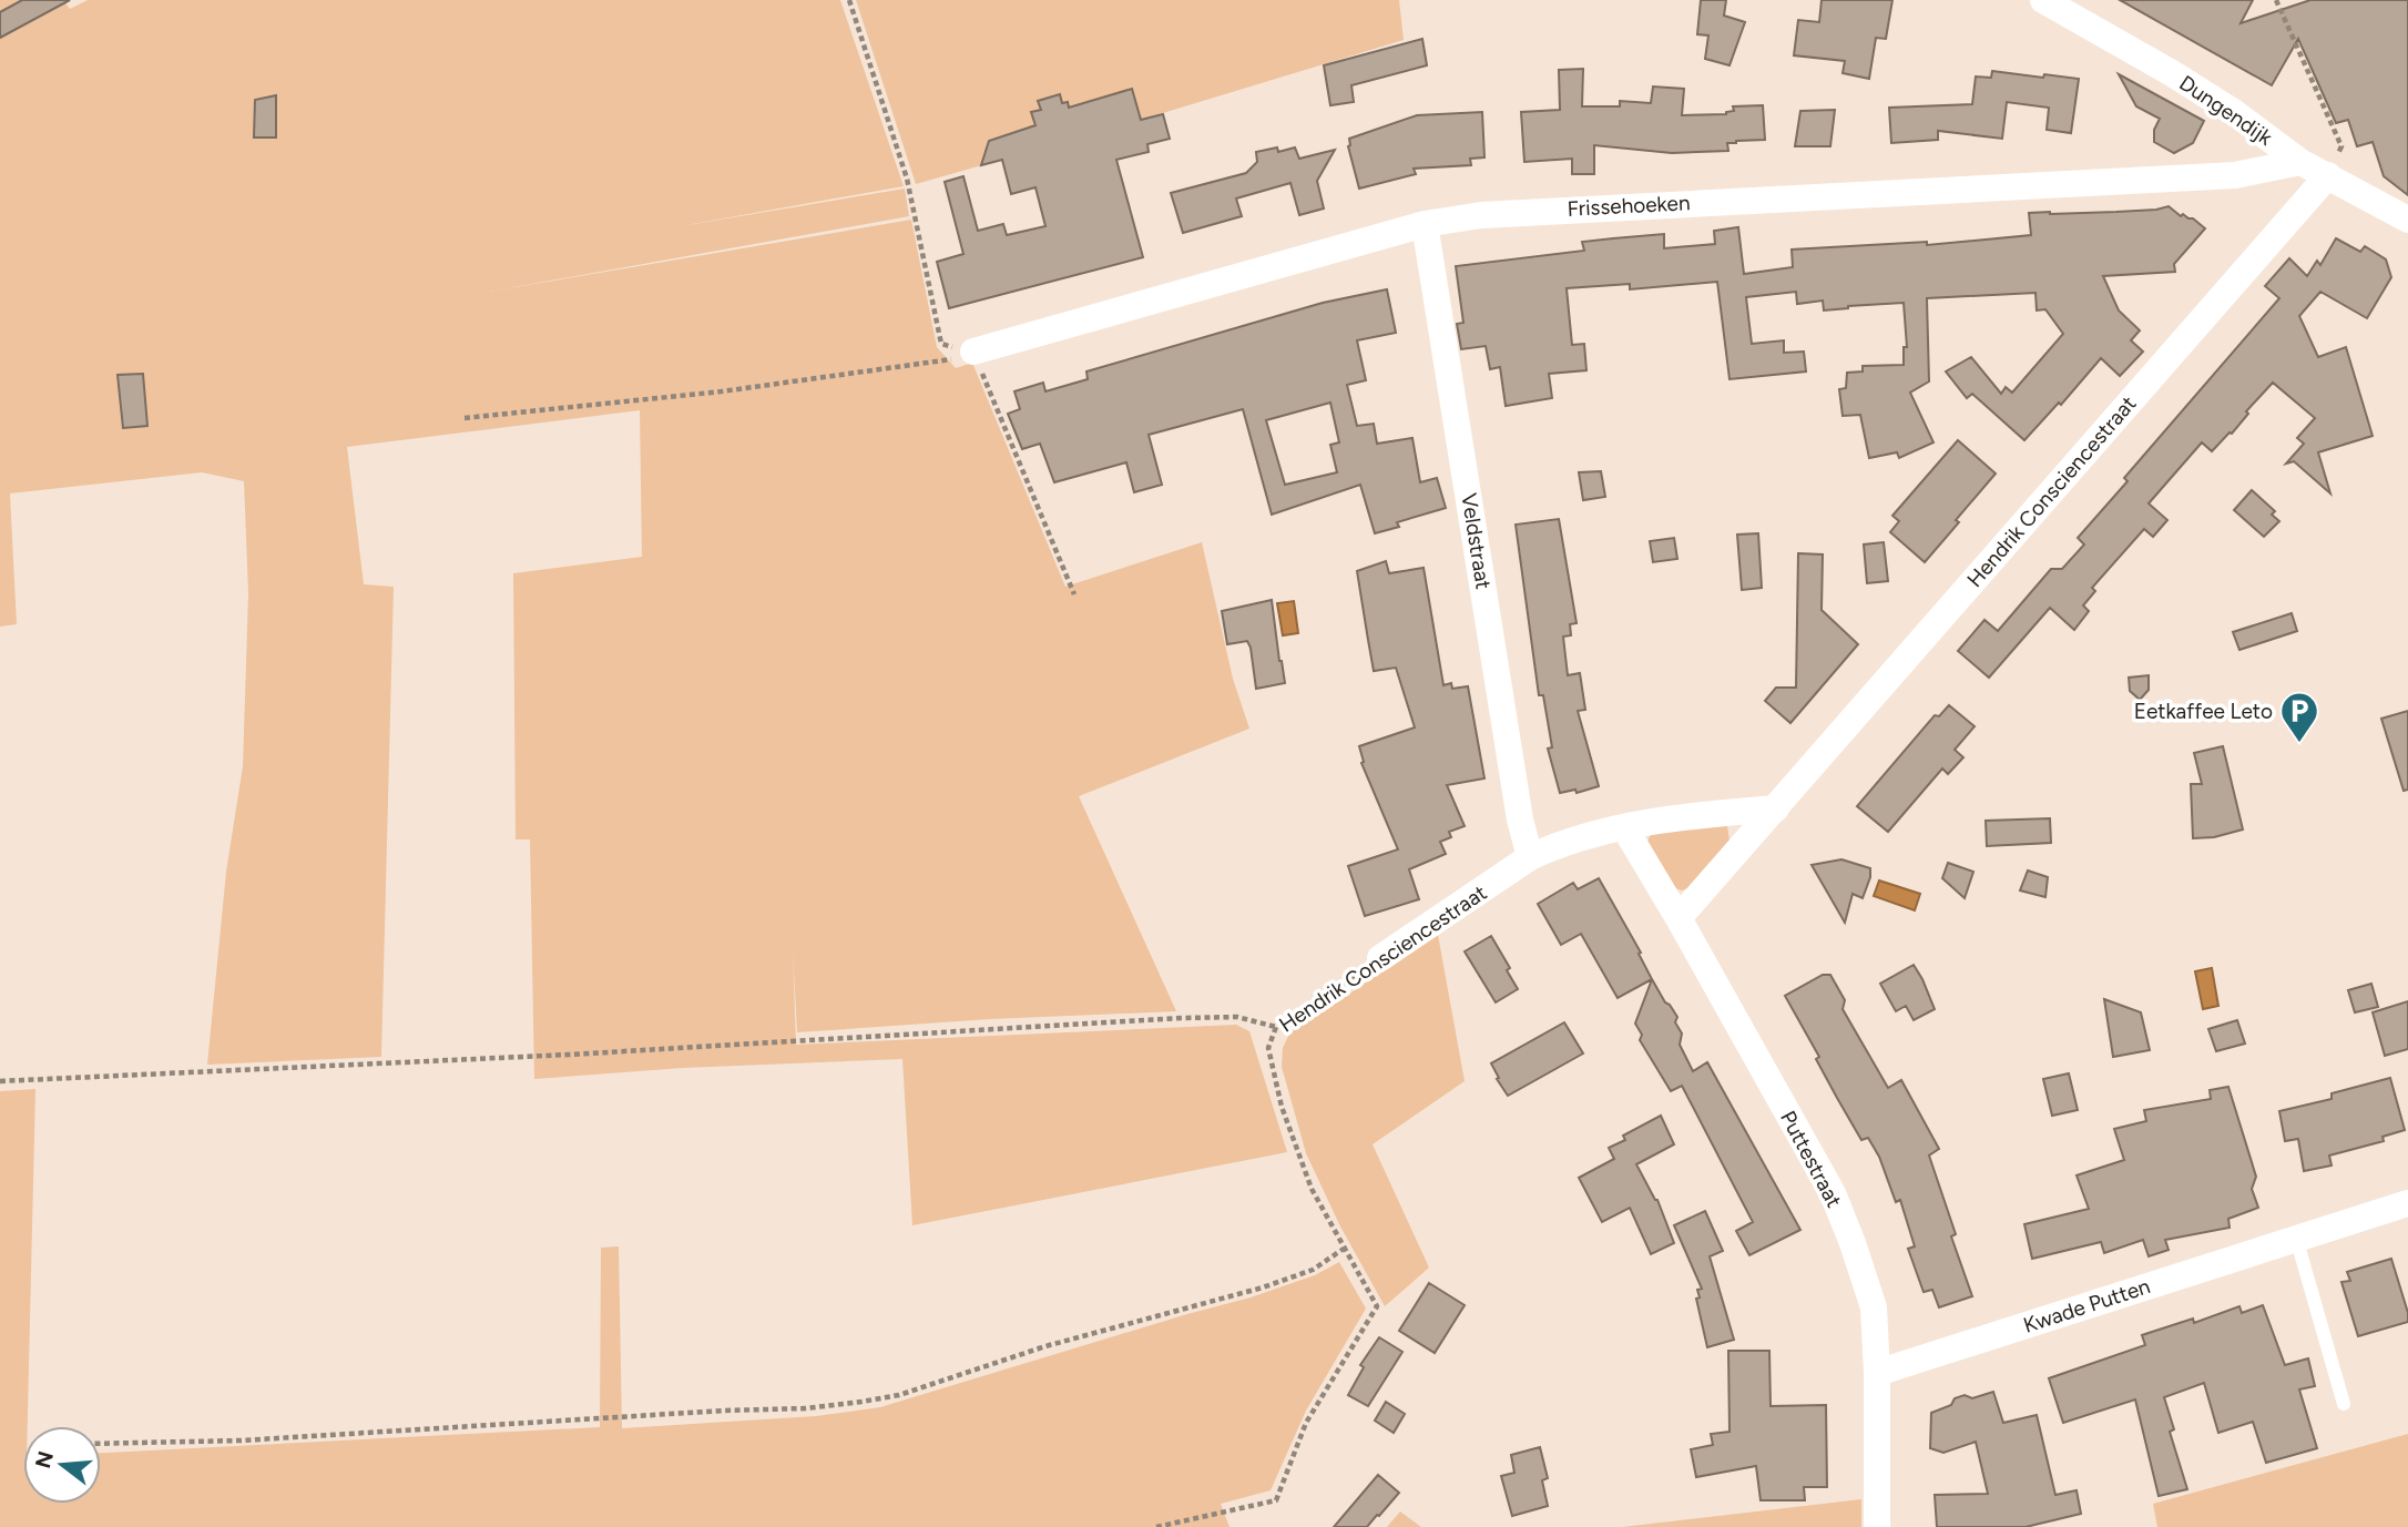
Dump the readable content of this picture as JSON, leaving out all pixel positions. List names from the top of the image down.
{
  "streets": {
    "street": [
      "Dungendijk",
      "Frissehoeken",
      "Hendrik Consciencestraat",
      "Veldstraat",
      "Puttestraat",
      "Kwade Putten"
    ]
  },
  "crossings": [
    ["Dungendijk", "Frissehoeken"],
    ["Dungendijk", "Hendrik Consciencestraat"],
    ["Frissehoeken", "Veldstraat"],
    ["Hendrik Consciencestraat", "Veldstraat"],
    ["Hendrik Consciencestraat", "Puttestraat"],
    ["Puttestraat", "Kwade Putten"]
  ],
  "places": {
    "parking": ["Eetkaffee Leto"]
  },
  "north": "left"
}
